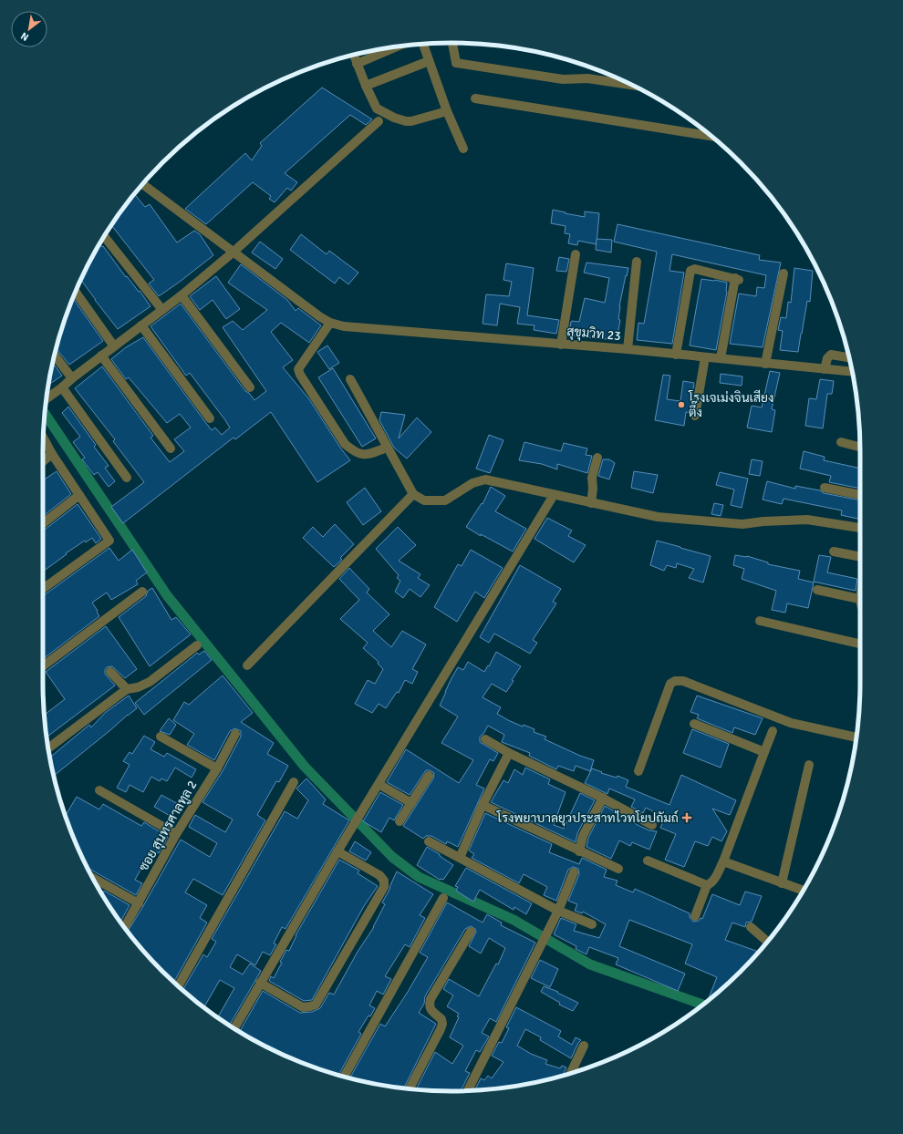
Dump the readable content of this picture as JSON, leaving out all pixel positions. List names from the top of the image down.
{
  "streets": {
    "street": ["สุขุมวิท 23", "ซอย สุนทรศาลทูล 2"]
  },
  "places": {
    "other": ["โรงเจเม่งจินเสียง ตึ๊ง"],
    "health": ["โรงพยาบาลยุวประสาทไวทโยปถัมถ์"]
  },
  "north": "bottom left"
}
